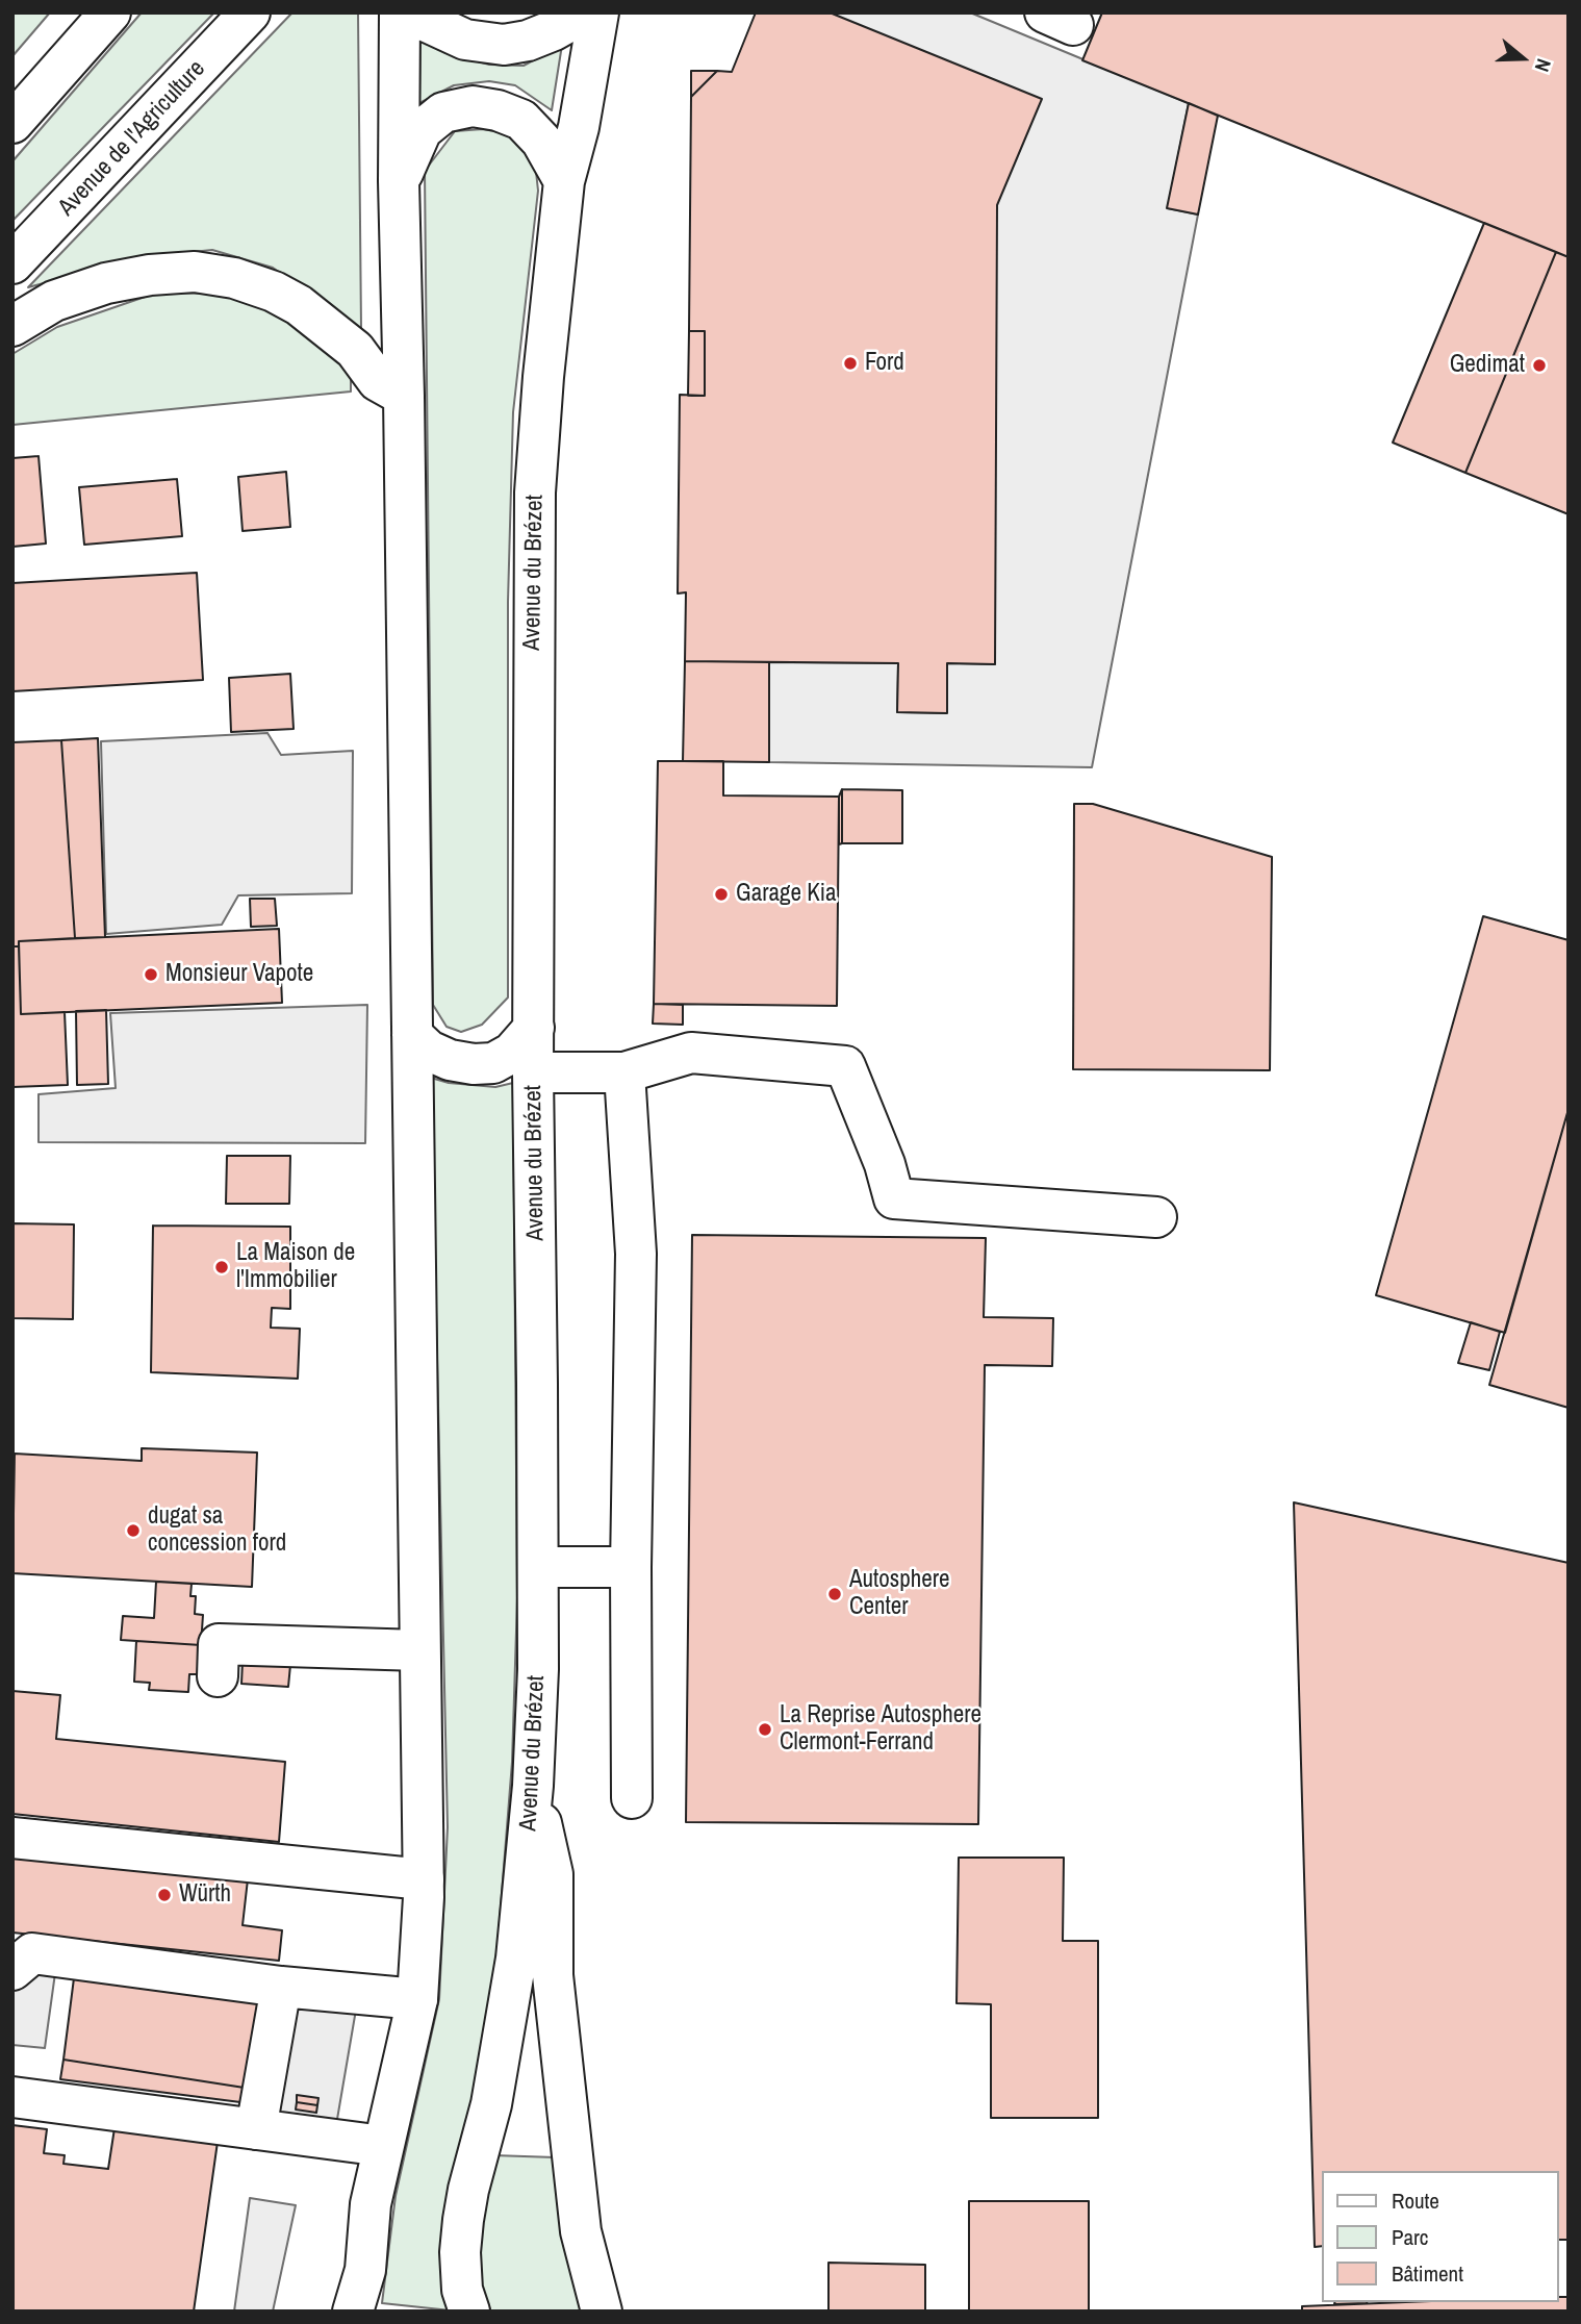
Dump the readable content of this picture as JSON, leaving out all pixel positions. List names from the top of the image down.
{
  "streets": {
    "main road": ["Avenue de l'Agriculture", "Avenue du Brézet"]
  },
  "places": [
    "Ford",
    "Gedimat",
    "Garage Kia",
    "Monsieur Vapote",
    "La Maison de l'Immobilier",
    "dugat sa concession ford",
    "Autosphere Center",
    "La Reprise Autosphere Clermont-Ferrand",
    "Würth"
  ],
  "legend": ["Route", "Parc", "Bâtiment"],
  "north": "right"
}
